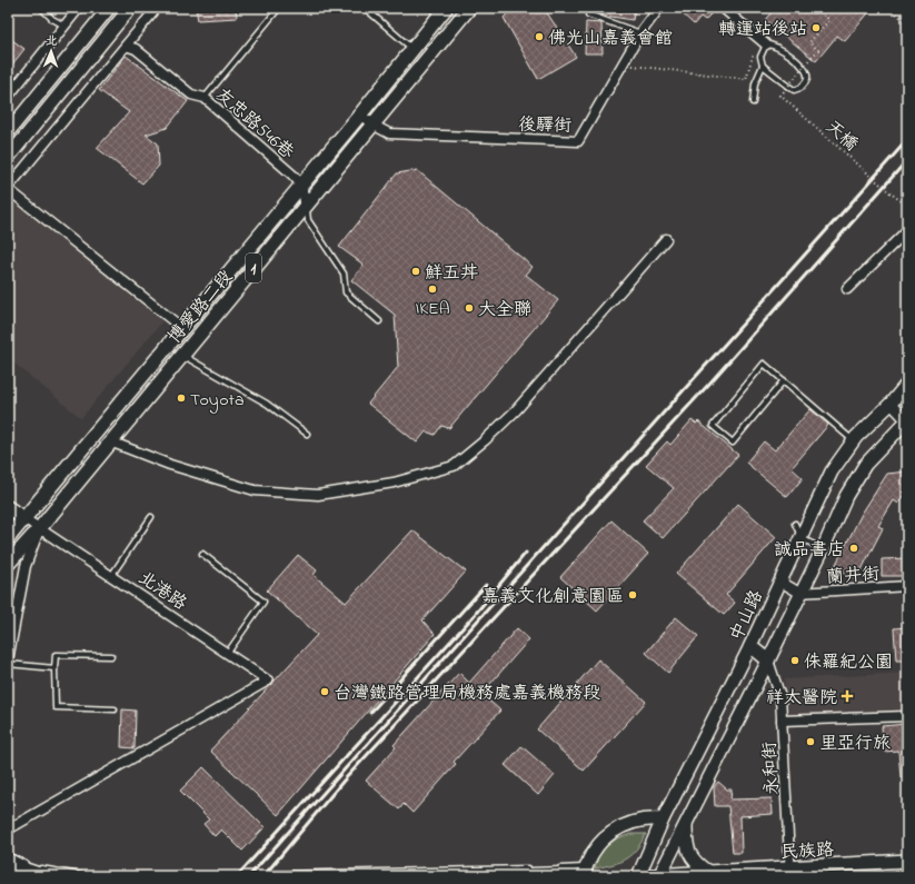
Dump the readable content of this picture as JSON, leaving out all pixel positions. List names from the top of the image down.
{
  "streets": {
    "main road": [
      "1",
      "博愛路二段",
      "北港路",
      "中山路",
      "民族路"
    ],
    "street": [
      "友忠路546巷",
      "後驛街",
      "蘭井街",
      "永和街"
    ],
    "path": ["天橋"]
  },
  "crossings": [
    ["友忠路546巷", "博愛路二段"],
    ["後驛街", "博愛路二段"],
    ["博愛路二段", "北港路"],
    ["中山路", "民族路"],
    ["永和街", "民族路"]
  ],
  "places": {
    "other": [
      "轉運站後站",
      "佛光山嘉義會館",
      "鮮五丼",
      "IKEA",
      "大全聯",
      "Toyota",
      "誠品書店",
      "嘉義文化創意園區",
      "侏羅紀公園",
      "台灣鐵路管理局機務處嘉義機務段",
      "里亞行旅"
    ],
    "health": ["祥太醫院"]
  },
  "north": "top"
}
